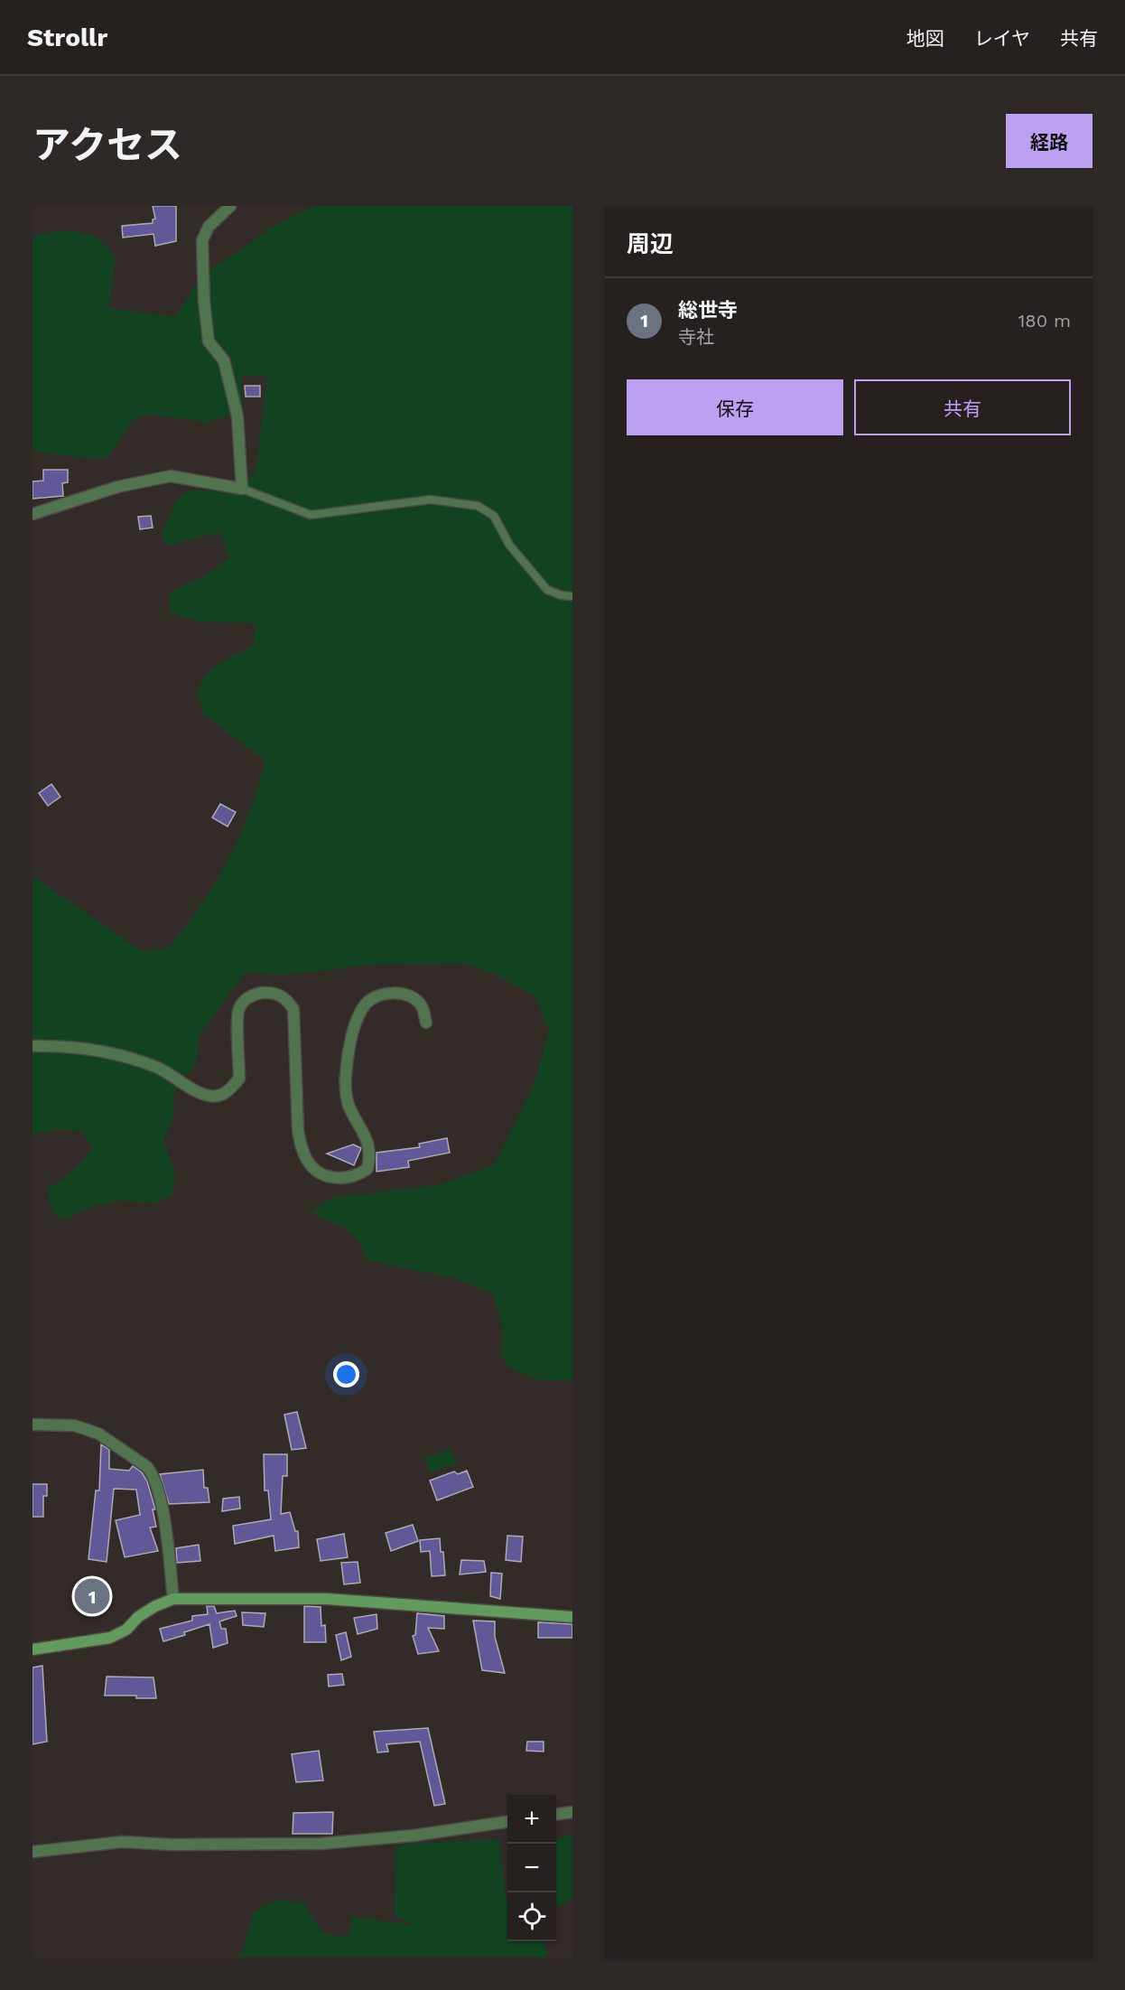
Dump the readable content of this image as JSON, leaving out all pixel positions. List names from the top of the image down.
{
  "page": {
    "header": "Strollr",
    "nav": ["地図", "レイヤ", "共有"],
    "title": "アクセス",
    "buttons": [
      "経路",
      ["保存", "共有"]
    ],
    "heading": "周辺",
    "list": [
      {
        "mark": "1",
        "name": "総世寺",
        "note": "寺社",
        "value": "180 m"
      }
    ],
    "pins": "1",
    "map_buttons": ["+", "−"]
  }
}
